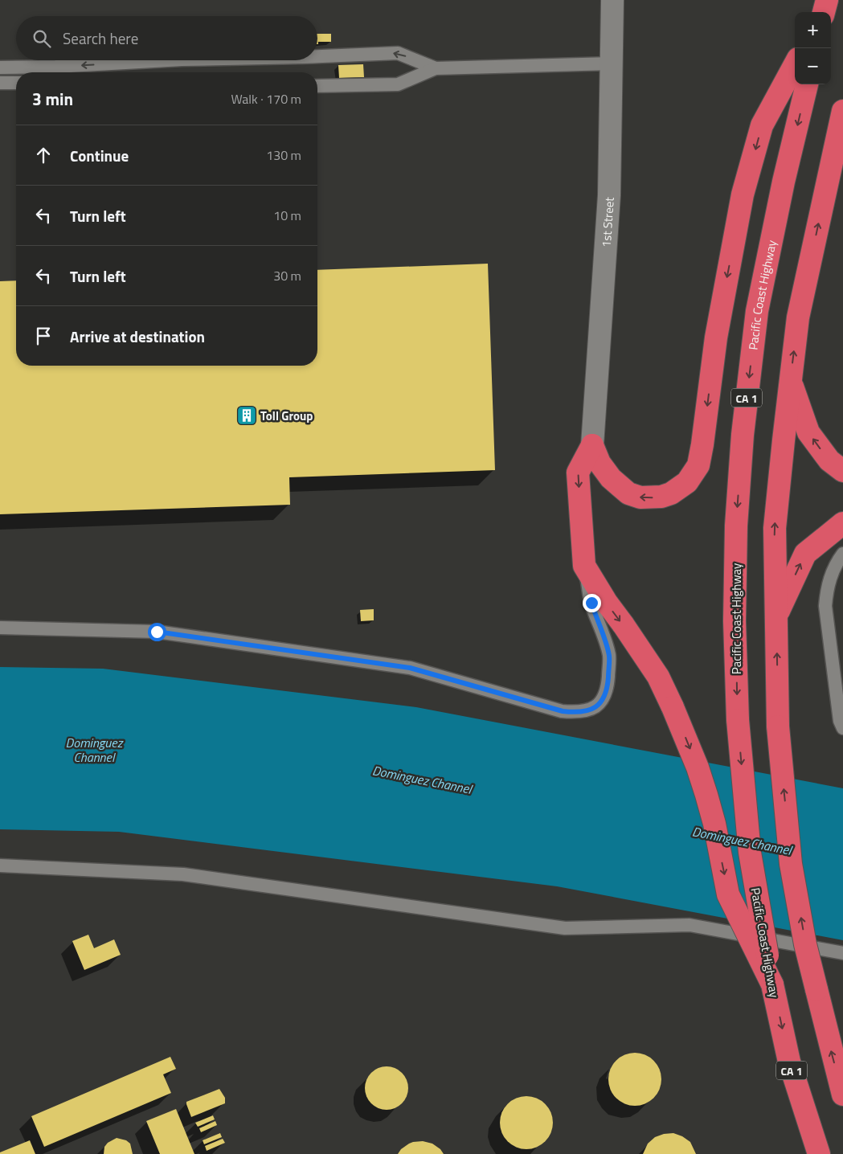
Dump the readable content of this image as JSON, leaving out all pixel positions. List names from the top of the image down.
{
  "streets": {
    "highway": ["Pacific Coast Highway", "CA 1"],
    "street": ["1st Street"]
  },
  "water": ["Dominguez Channel"],
  "places": {
    "building": ["Toll Group"]
  },
  "page": {
    "map_buttons": ["+", "−"],
    "search": "Search here",
    "heading": ["3 min", "Walk · 170 m"],
    "list": [
      ["Continue", "130 m"],
      ["Turn left", "10 m"],
      ["Turn left", "30 m"],
      "Arrive at destination"
    ]
  }
}
